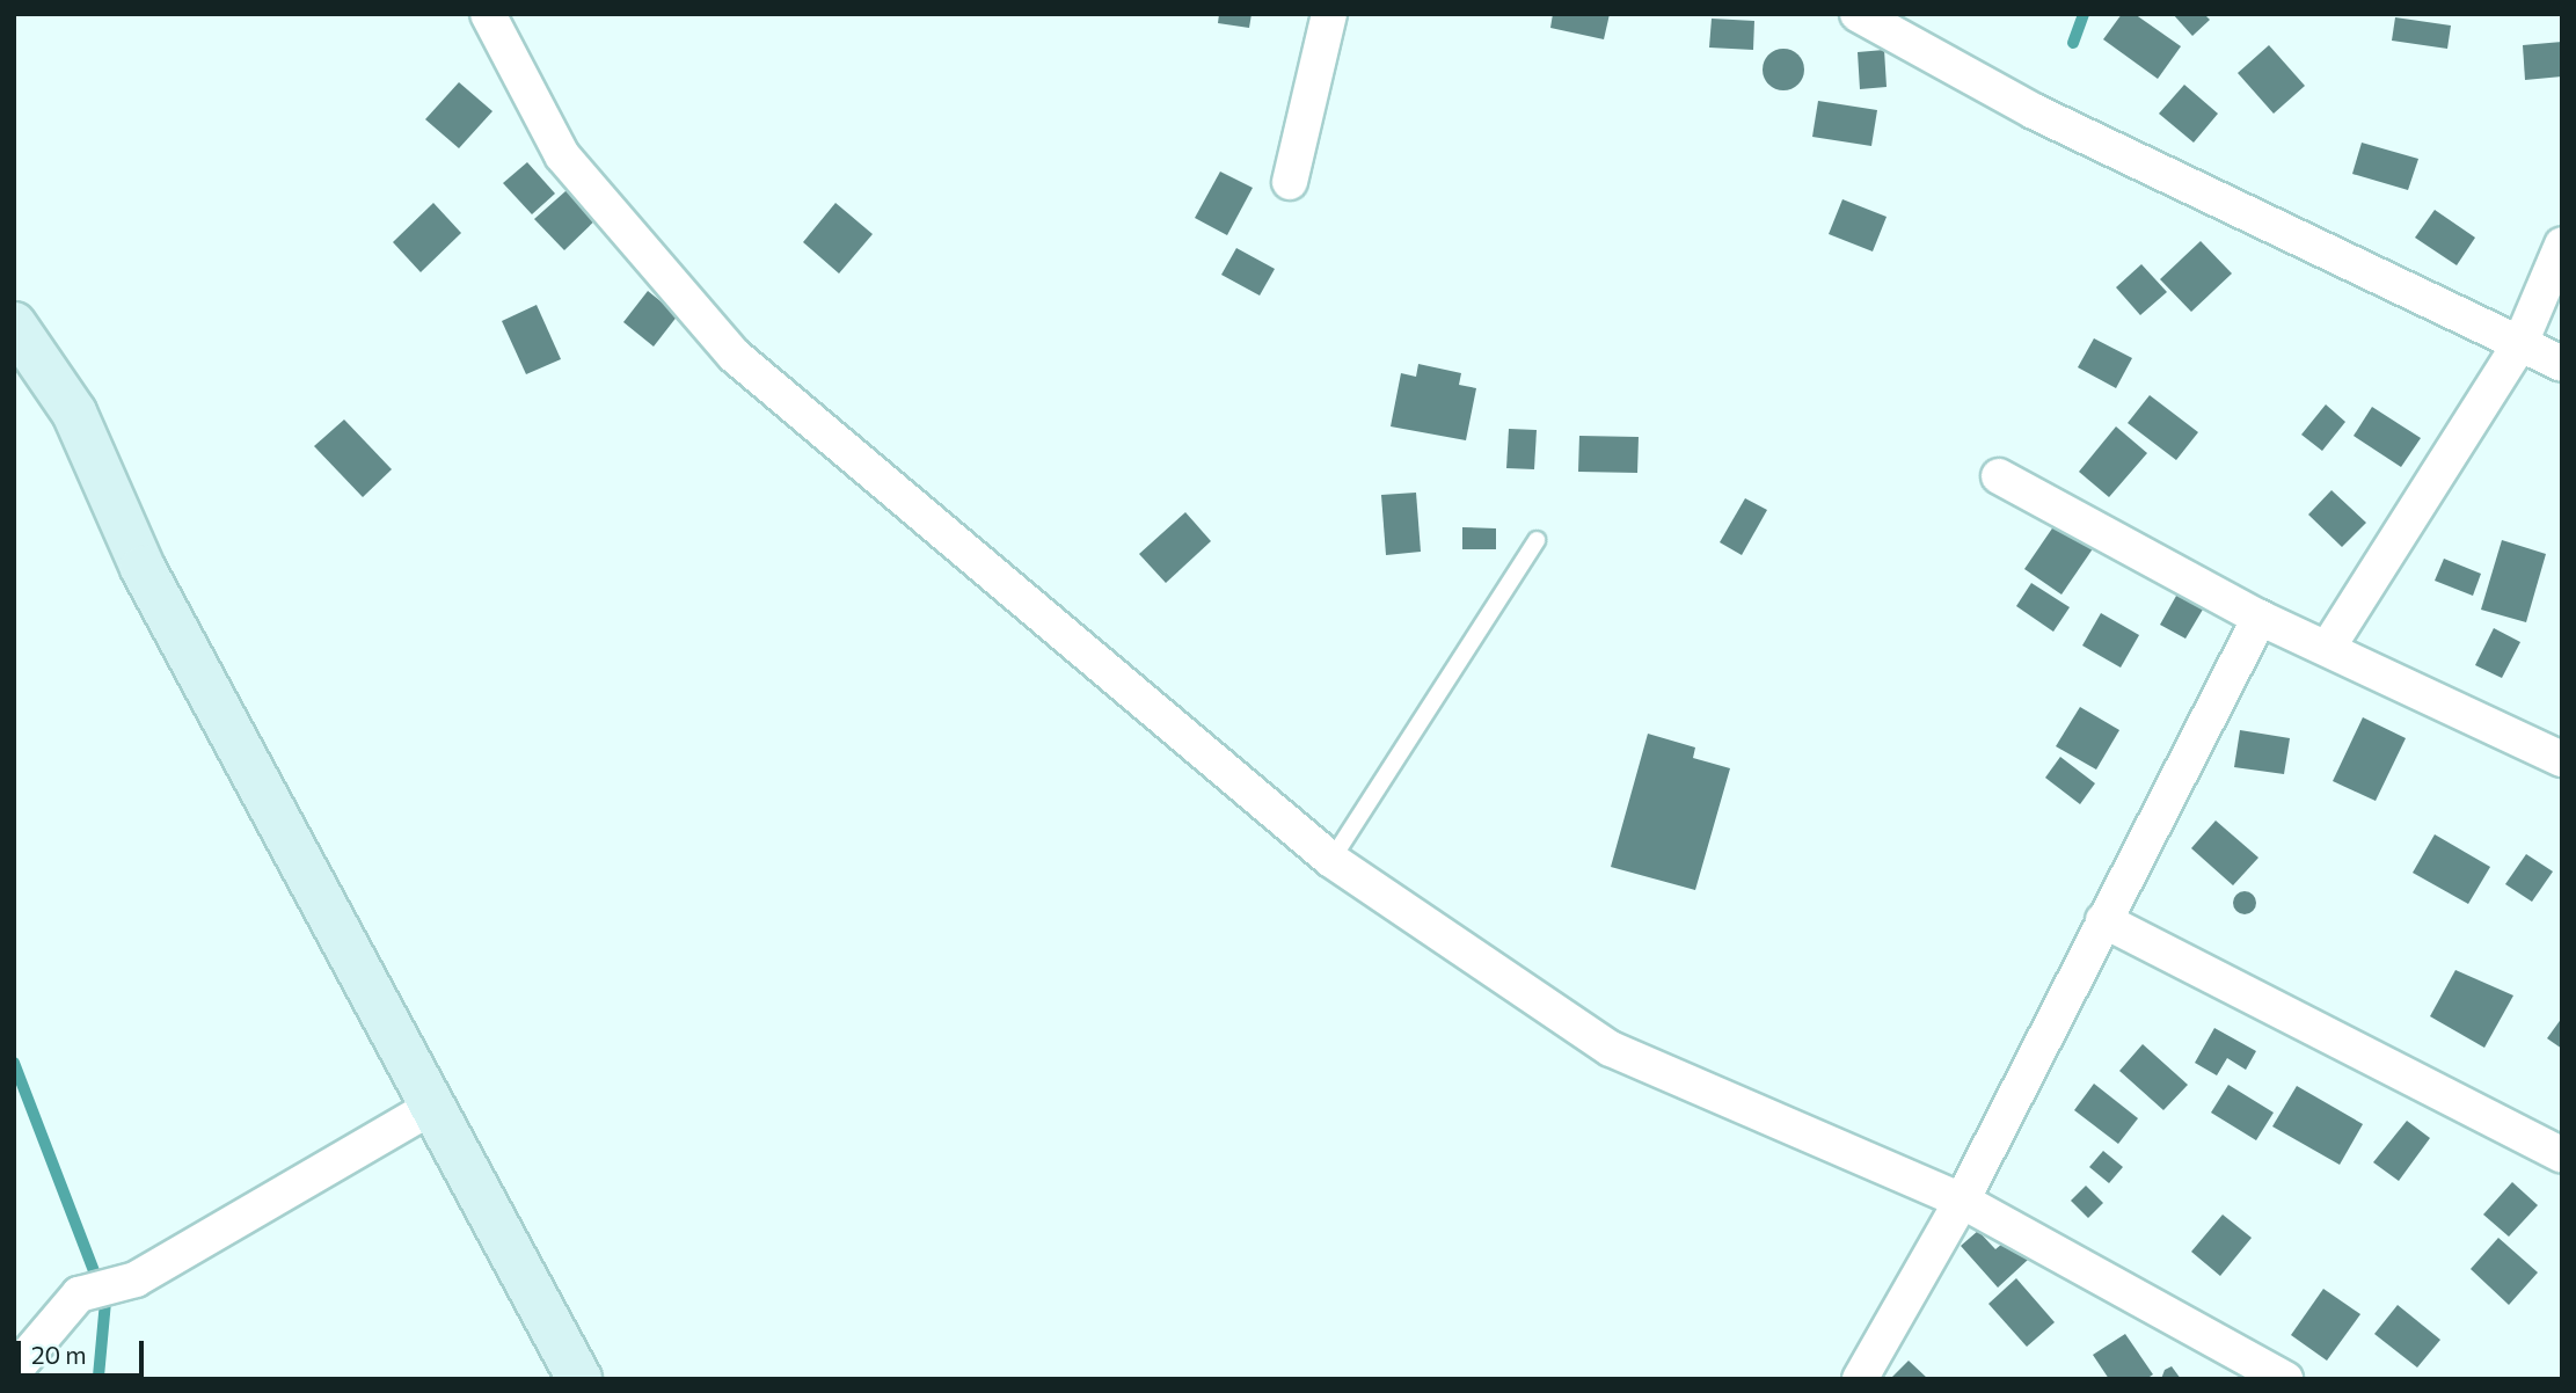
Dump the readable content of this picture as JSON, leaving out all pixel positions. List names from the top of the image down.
{
  "scale_bar": "20 m"
}
